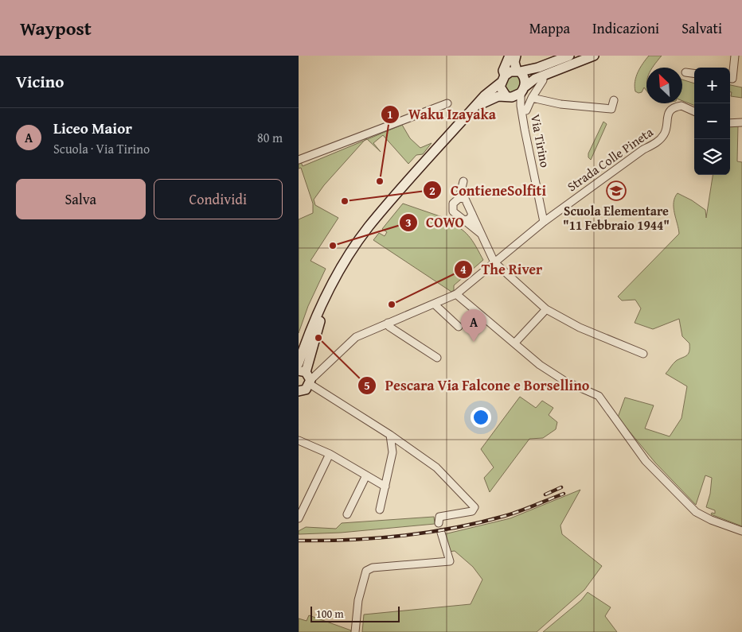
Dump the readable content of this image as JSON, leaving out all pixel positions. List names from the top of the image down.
{
  "streets": {
    "street": ["Via Tirino", "Strada Colle Pineta"]
  },
  "crossings": [
    ["Via Tirino", "Strada Colle Pineta"]
  ],
  "places": {
    "other": [
      "Waku Izayaka",
      "ContieneSolfiti",
      "COWO",
      "The River",
      "Pescara Via Falcone e Borsellino"
    ],
    "school or university": ["Scuola Elementare \"11 Febbraio 1944\""]
  },
  "scale_bar": "100 m",
  "north": "top left",
  "page": {
    "header": "Waypost",
    "nav": ["Mappa", "Indicazioni", "Salvati"],
    "heading": "Vicino",
    "map_buttons": ["+", "−"],
    "list": [
      {
        "mark": "A",
        "name": "Liceo Maior",
        "note": "Scuola · Via Tirino",
        "value": "80 m"
      }
    ],
    "buttons": ["Salva", "Condividi"],
    "pins": "A",
    "scale": "100 m"
  }
}
